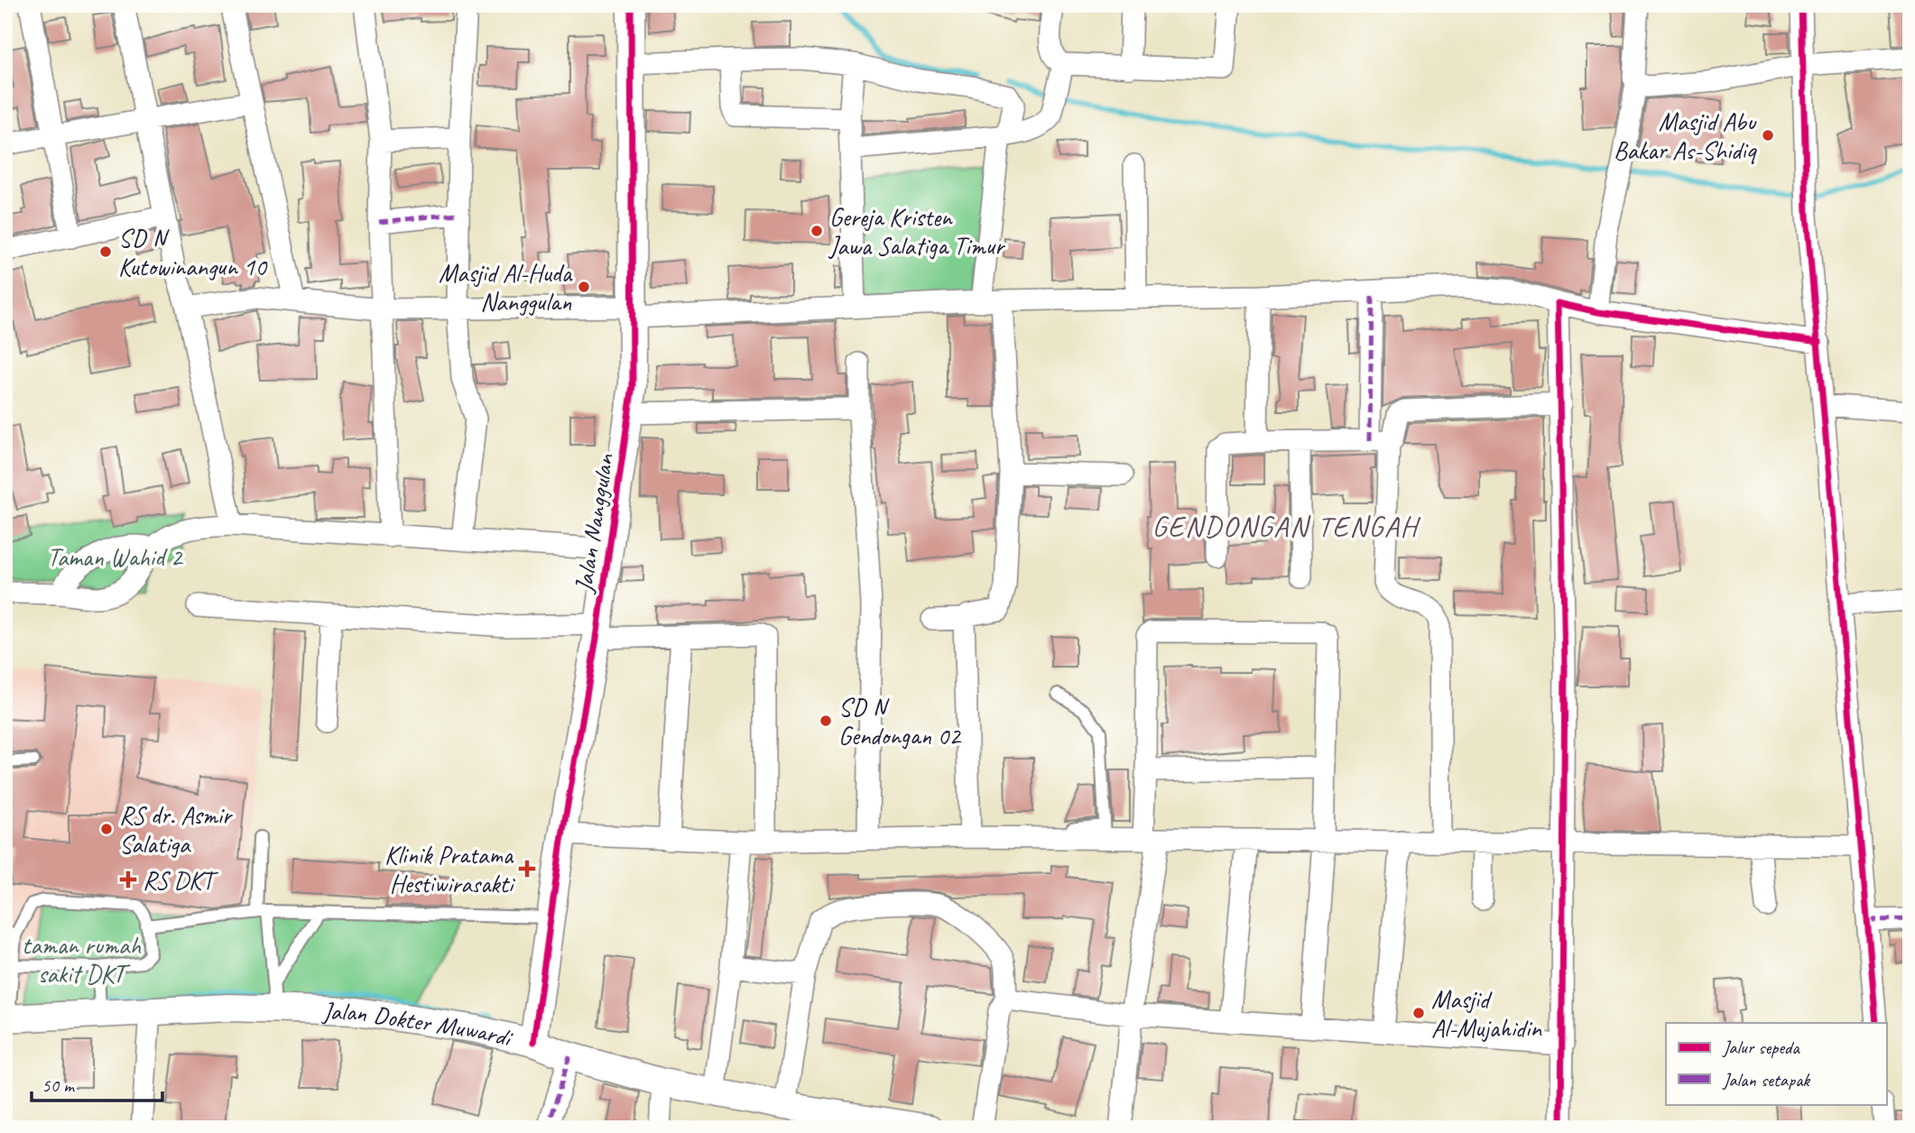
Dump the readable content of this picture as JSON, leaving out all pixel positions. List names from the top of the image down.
{
  "streets": {
    "street": ["Jalan Nanggulan", "Jalan Dokter Muwardi"]
  },
  "crossings": [
    ["Jalan Nanggulan", "Jalan Dokter Muwardi"]
  ],
  "districts": ["GENDONGAN TENGAH"],
  "parks": ["Taman Wahid 2", "taman rumah sakit DKT"],
  "places": {
    "other": [
      "Masjid Abu Bakar As-Shidiq",
      "Gereja Kristen Jawa Salatiga Timur",
      "SD N Kutowinangun 10",
      "Masjid Al-Huda Nanggulan",
      "SD N Gendongan 02",
      "RS dr. Asmir Salatiga",
      "Masjid Al-Mujahidin"
    ],
    "health": ["Klinik Pratama Hestiwirasakti", "RS DKT"]
  },
  "legend": ["Jalur sepeda", "Jalan setapak"],
  "scale_bar": "50 m"
}
